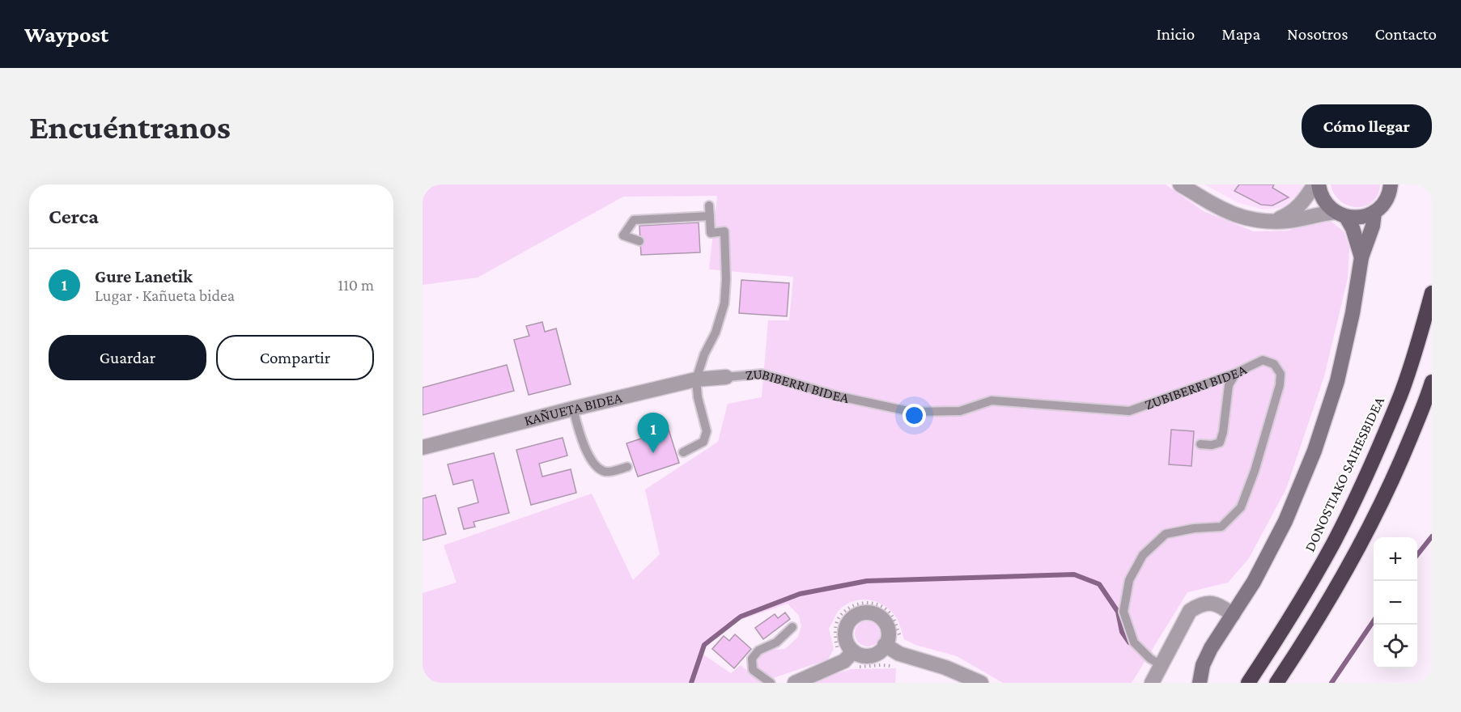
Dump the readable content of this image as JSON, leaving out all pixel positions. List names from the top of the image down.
{
  "streets": {
    "highway": ["DONOSTIAKO SAIHESBIDEA"],
    "street": ["KAÑUETA BIDEA"],
    "lane": ["ZUBIBERRI BIDEA"]
  },
  "crossings": [
    ["ZUBIBERRI BIDEA", "KAÑUETA BIDEA"]
  ],
  "page": {
    "header": "Waypost",
    "nav": [
      "Inicio",
      "Mapa",
      "Nosotros",
      "Contacto"
    ],
    "buttons": [
      "Cómo llegar",
      ["Guardar", "Compartir"]
    ],
    "title": "Encuéntranos",
    "heading": "Cerca",
    "list": [
      {
        "mark": "1",
        "name": "Gure Lanetik",
        "note": "Lugar · Kañueta bidea",
        "value": "110 m"
      }
    ],
    "pins": "1",
    "map_buttons": ["+", "−"]
  }
}
